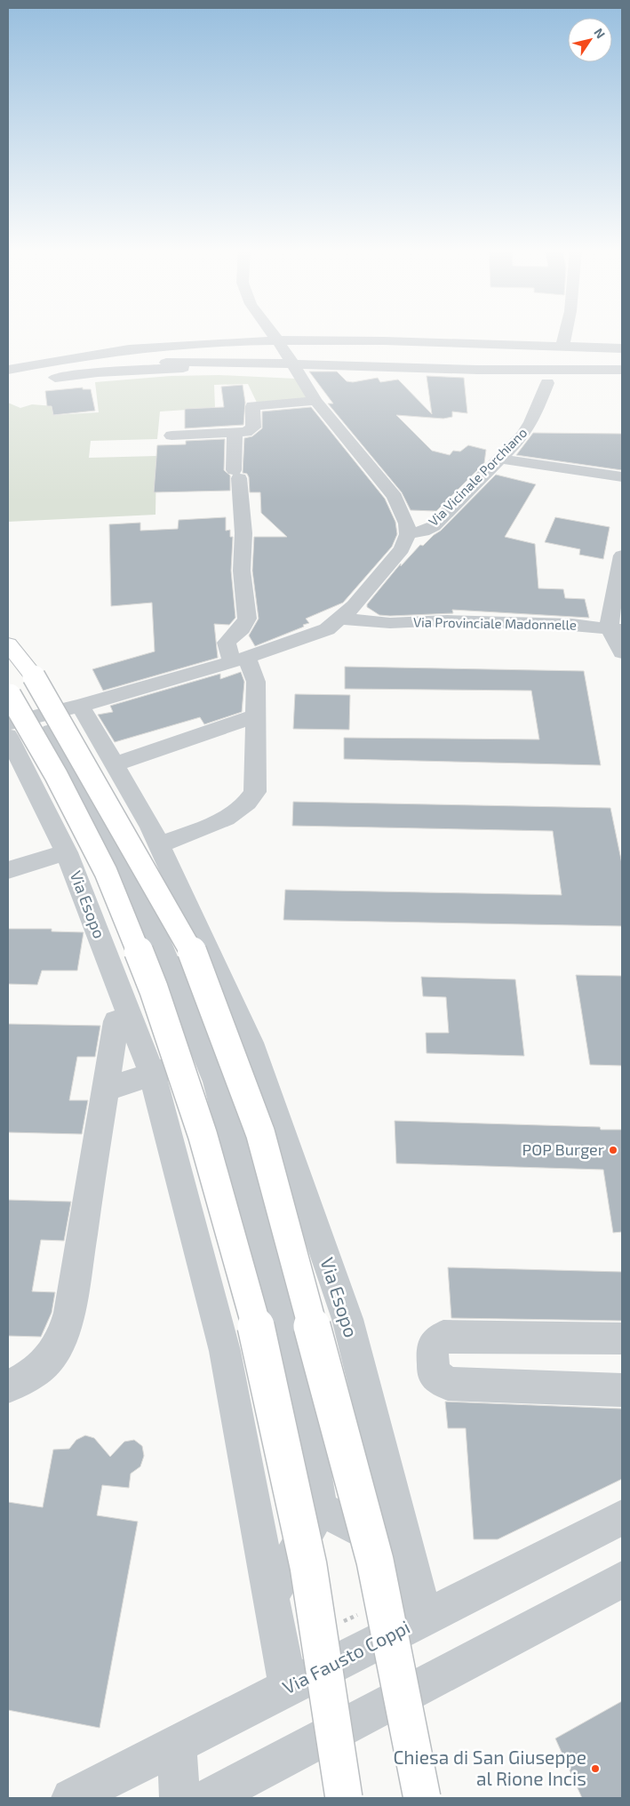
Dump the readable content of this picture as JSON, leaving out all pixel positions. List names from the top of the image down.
{
  "streets": {
    "street": [
      "Via Vicinale Porchiano",
      "Via Provinciale Madonnelle",
      "Via Esopo",
      "Via Fausto Coppi"
    ]
  },
  "crossings": [
    ["Via Esopo", "Via Fausto Coppi"]
  ],
  "places": ["POP Burger", "Chiesa di San Giuseppe al Rione Incis"],
  "north": "top right"
}
